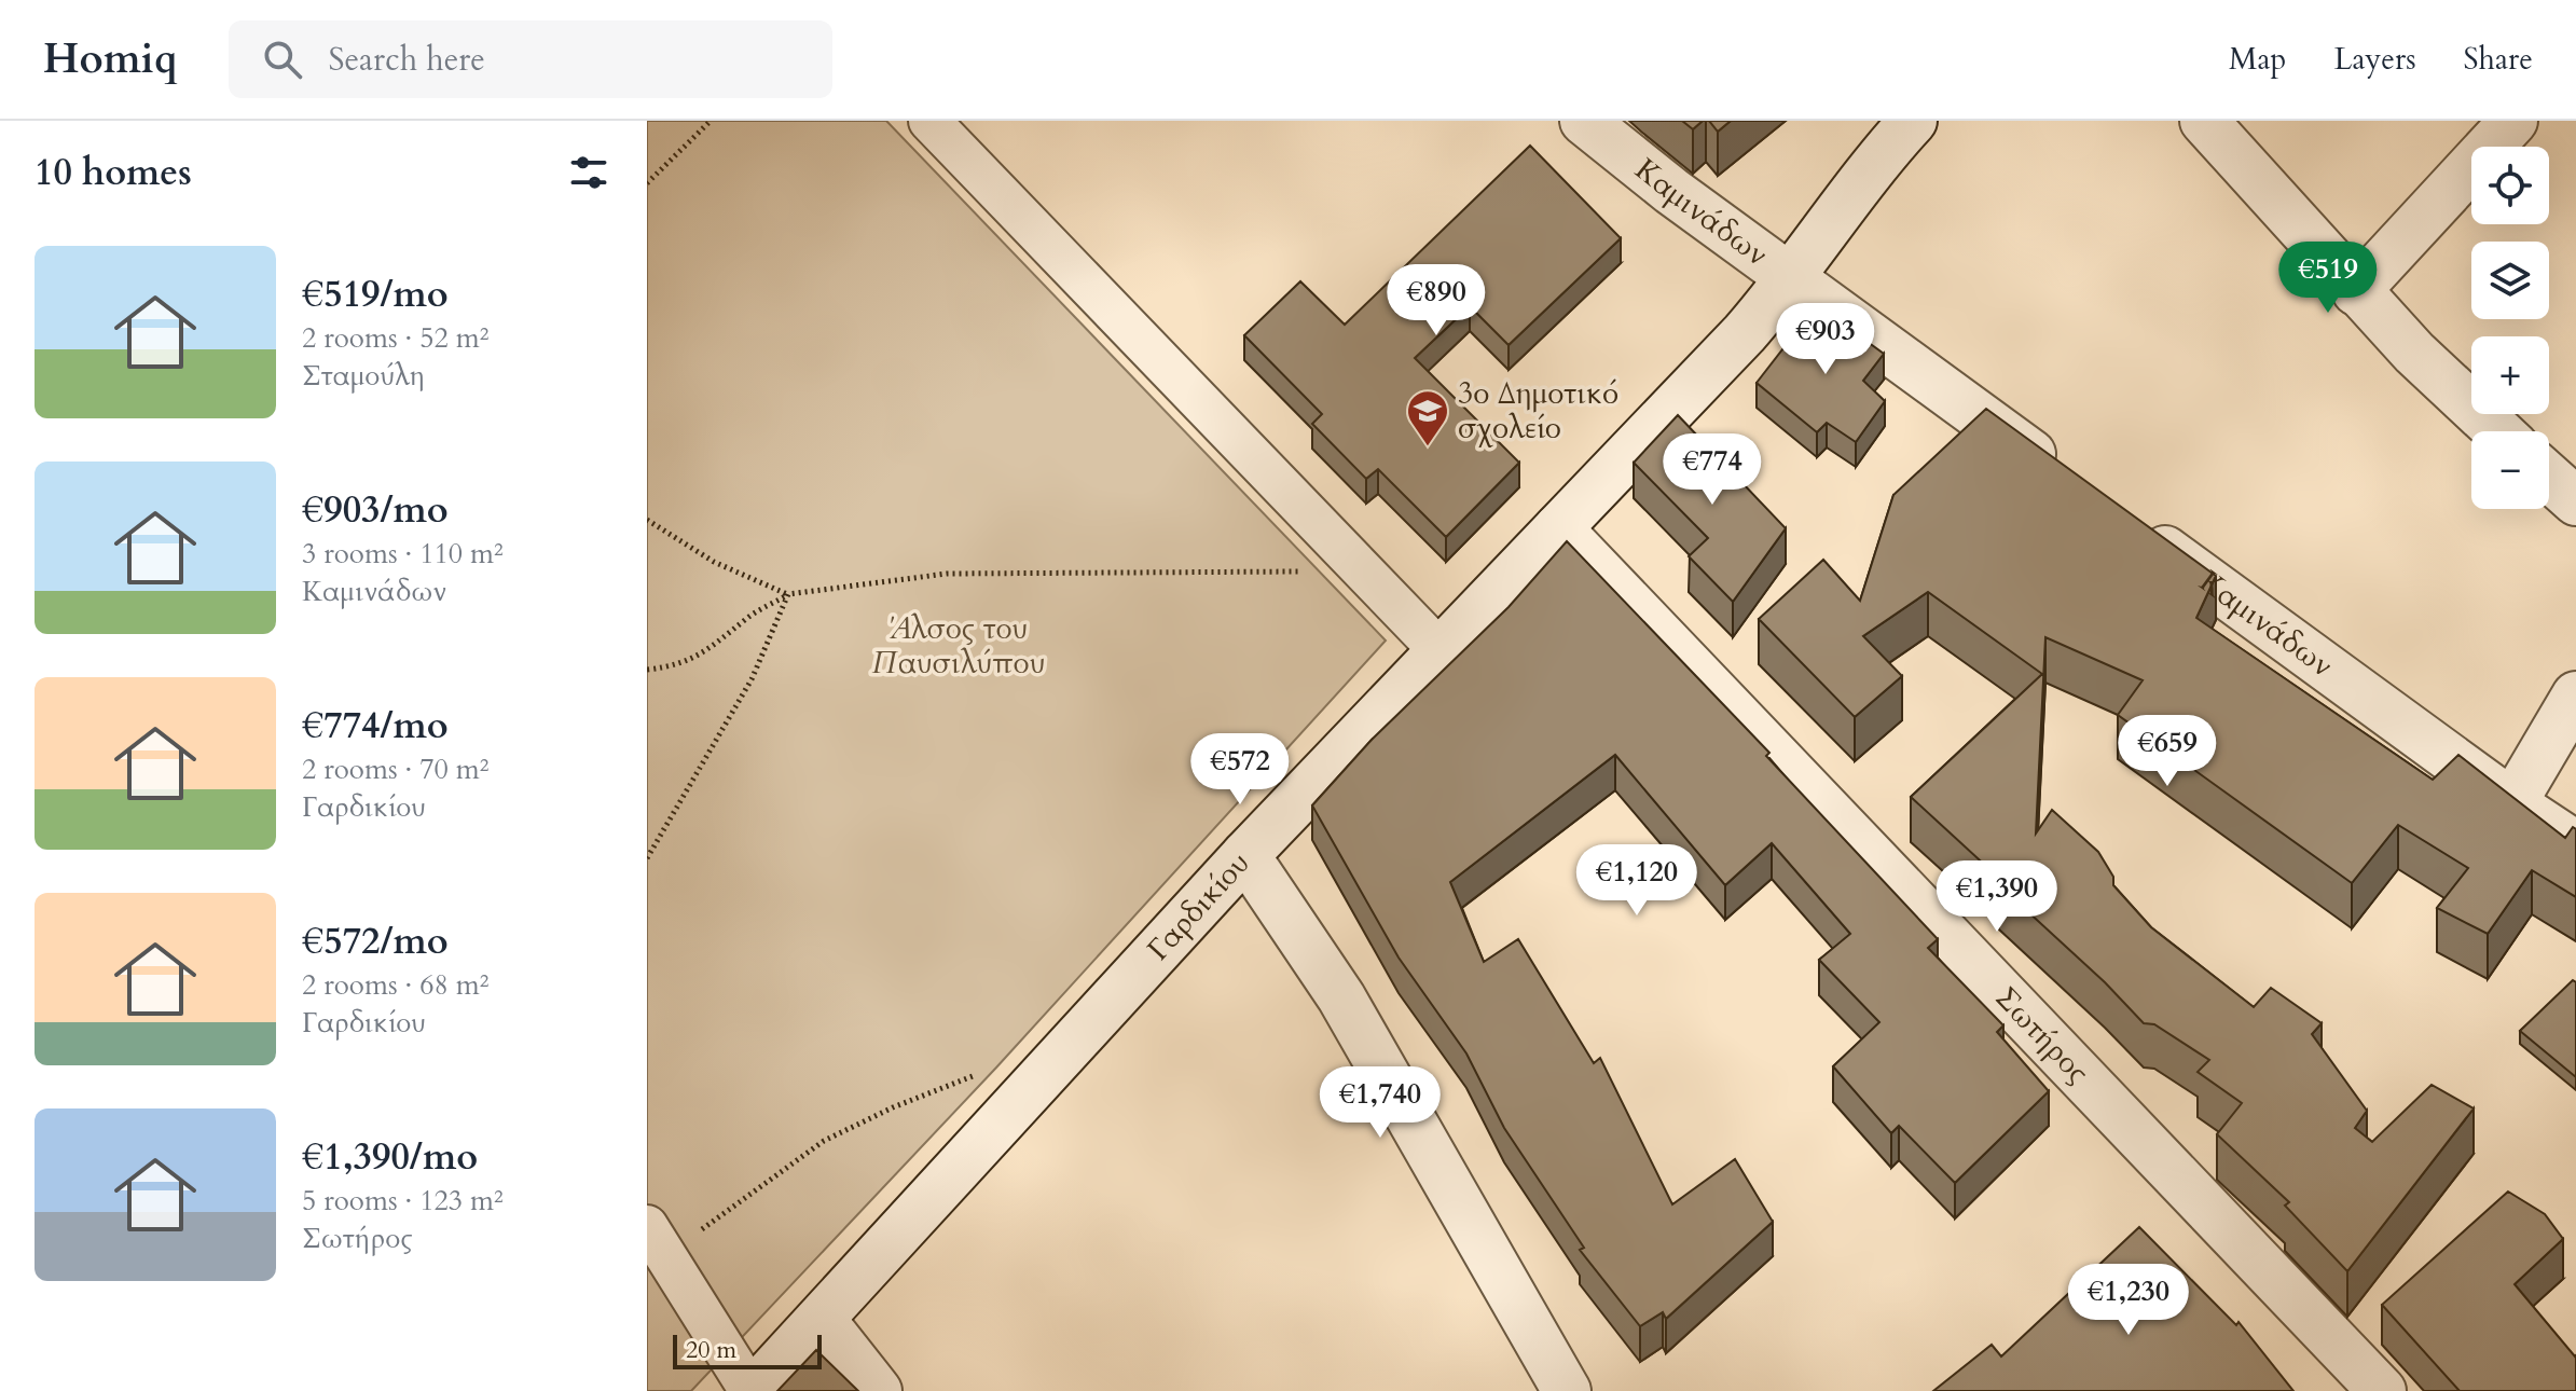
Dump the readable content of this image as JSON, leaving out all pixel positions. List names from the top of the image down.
{
  "streets": {
    "street": ["Καμινάδων", "Γαρδικίου", "Σωτήρος"]
  },
  "crossings": [
    ["Καμινάδων", "Γαρδικίου"],
    ["Γαρδικίου", "Σωτήρος"]
  ],
  "parks": ["Άλσος του Παυσιλύπου"],
  "places": {
    "school or university": ["3ο Δημοτικό σχολείο"]
  },
  "scale_bar": "20 m",
  "page": {
    "header": "Homiq",
    "search": "Search here",
    "nav": ["Map", "Layers", "Share"],
    "heading": "10 homes",
    "map_buttons": ["+", "−"],
    "list": [
      {
        "name": "€519/mo",
        "note": "2 rooms · 52 m² · Σταμούλη"
      },
      {
        "name": "€903/mo",
        "note": "3 rooms · 110 m² · Καμινάδων"
      },
      {
        "name": "€774/mo",
        "note": "2 rooms · 70 m² · Γαρδικίου"
      },
      {
        "name": "€572/mo",
        "note": "2 rooms · 68 m² · Γαρδικίου"
      },
      {
        "name": "€1,390/mo",
        "note": "5 rooms · 123 m² · Σωτήρος"
      }
    ],
    "price": [
      "€519",
      "€890",
      "€903",
      "€774",
      "€659",
      "€572",
      "€1,120",
      "€1,390",
      "€1,740",
      "€1,230"
    ],
    "scale": "20 m"
  }
}
